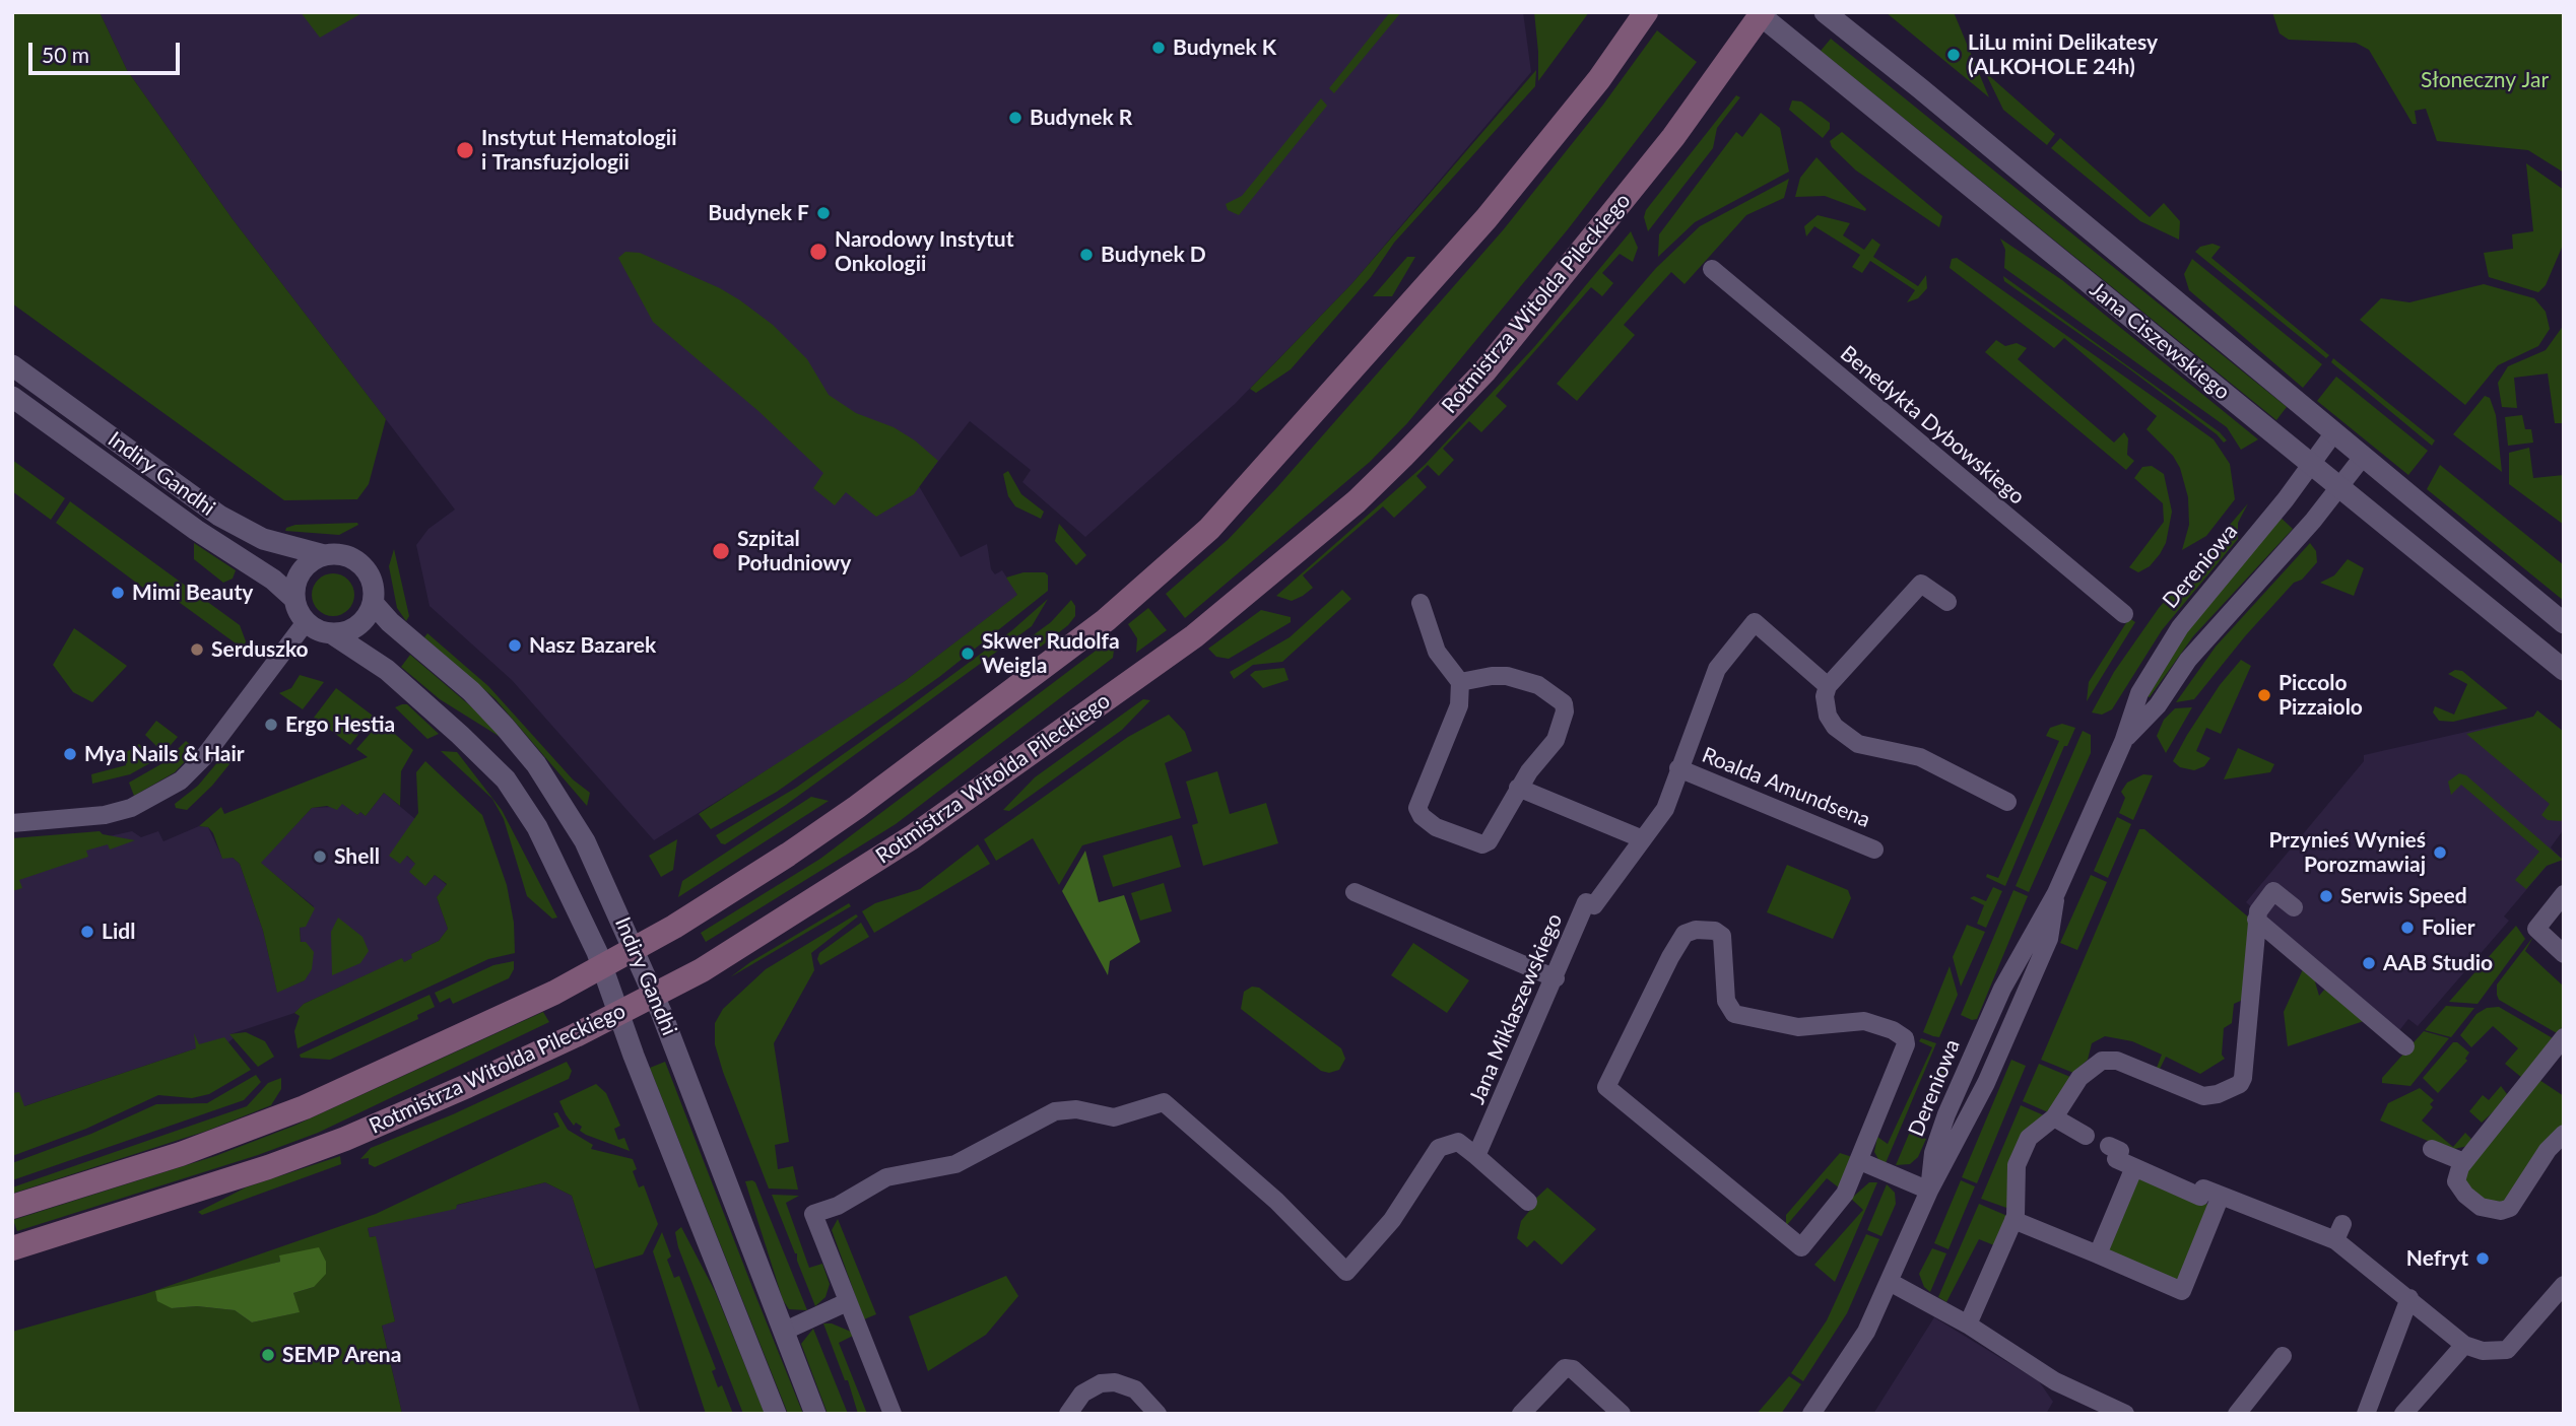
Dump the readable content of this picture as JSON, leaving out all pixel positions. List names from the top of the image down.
{
  "streets": {
    "main road": ["Rotmistrza Witolda Pileckiego"],
    "street": [
      "Jana Ciszewskiego",
      "Benedykta Dybowskiego",
      "Indiry Gandhi",
      "Dereniowa",
      "Roalda Amundsena",
      "Jana Miklaszewskiego"
    ]
  },
  "crossings": [
    ["Rotmistrza Witolda Pileckiego", "Jana Ciszewskiego"],
    ["Rotmistrza Witolda Pileckiego", "Indiry Gandhi"],
    ["Jana Ciszewskiego", "Dereniowa"],
    ["Roalda Amundsena", "Jana Miklaszewskiego"]
  ],
  "parks": ["Słoneczny Jar"],
  "places": [
    "Budynek K",
    "LiLu mini Delikatesy (ALKOHOLE 24h)",
    "Budynek R",
    "Instytut Hematologii i Transfuzjologii",
    "Budynek F",
    "Narodowy Instytut Onkologii",
    "Budynek D",
    "Szpital Południowy",
    "Mimi Beauty",
    "Nasz Bazarek",
    "Serduszko",
    "Skwer Rudolfa Weigla",
    "Piccolo Pizzaiolo",
    "Ergo Hestia",
    "Mya Nails & Hair",
    "Przynieś Wynieś Porozmawiaj",
    "Shell",
    "Serwis Speed",
    "Folier",
    "Lidl",
    "AAB Studio",
    "Nefryt",
    "SEMP Arena"
  ],
  "scale_bar": "50 m"
}
